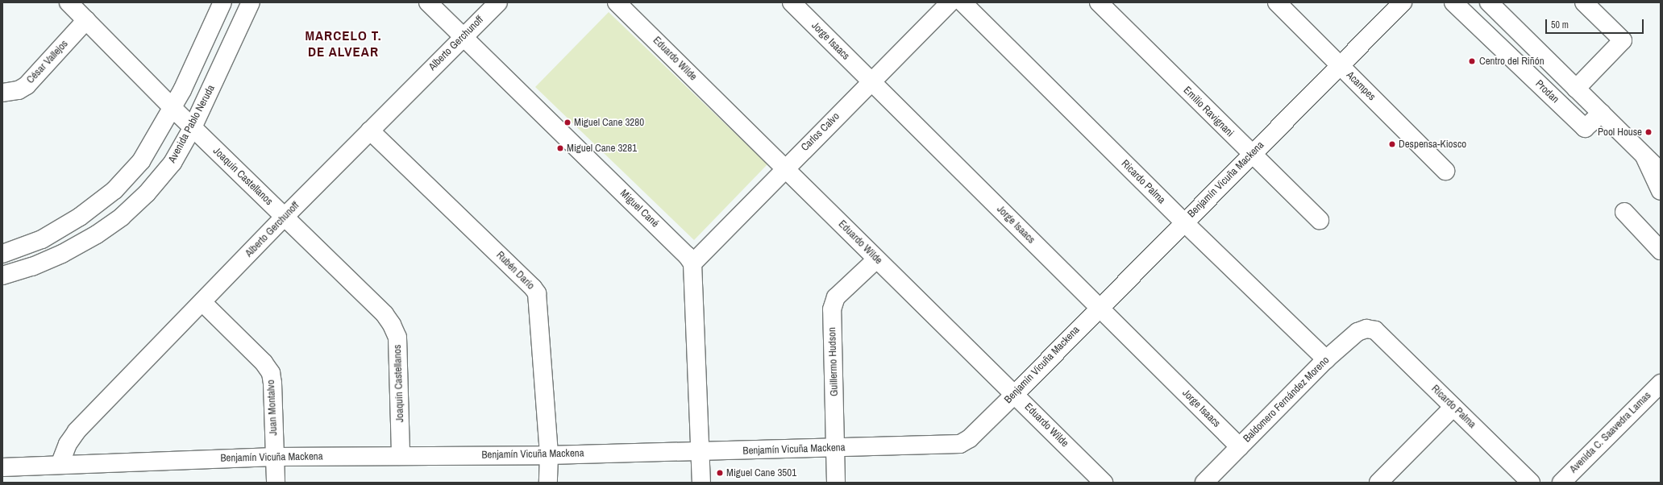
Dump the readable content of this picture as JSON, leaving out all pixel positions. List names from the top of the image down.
{
  "streets": {
    "street": [
      "Jorge Isaacs",
      "Alberto Gerchunoff",
      "Eduardo Wilde",
      "César Vallejos",
      "Acampes",
      "Prodan",
      "Emilio Ravignani",
      "Avenida Pablo Neruda",
      "Carlos Calvo",
      "Joaquín Castellanos",
      "Benjamín Vicuña Mackena",
      "Ricardo Palma",
      "Miguel Cané",
      "Rubén Darío",
      "Guillermo Hudson",
      "Baldomero Fernández Moreno",
      "Juan Montalvo",
      "Avenida C. Saavedra Lamas"
    ]
  },
  "crossings": [
    ["Jorge Isaacs", "Carlos Calvo"],
    ["Jorge Isaacs", "Benjamín Vicuña Mackena"],
    ["Jorge Isaacs", "Baldomero Fernández Moreno"],
    ["Alberto Gerchunoff", "Joaquín Castellanos"],
    ["Alberto Gerchunoff", "Benjamín Vicuña Mackena"],
    ["Alberto Gerchunoff", "Miguel Cané"],
    ["Alberto Gerchunoff", "Rubén Darío"],
    ["Alberto Gerchunoff", "Juan Montalvo"],
    ["Eduardo Wilde", "Carlos Calvo"],
    ["Eduardo Wilde", "Benjamín Vicuña Mackena"],
    ["Eduardo Wilde", "Guillermo Hudson"],
    ["César Vallejos", "Joaquín Castellanos"],
    ["Acampes", "Benjamín Vicuña Mackena"],
    ["Emilio Ravignani", "Benjamín Vicuña Mackena"],
    ["Avenida Pablo Neruda", "Joaquín Castellanos"],
    ["Carlos Calvo", "Miguel Cané"],
    ["Joaquín Castellanos", "Benjamín Vicuña Mackena"],
    ["Benjamín Vicuña Mackena", "Ricardo Palma"],
    ["Benjamín Vicuña Mackena", "Rubén Darío"],
    ["Benjamín Vicuña Mackena", "Guillermo Hudson"],
    ["Benjamín Vicuña Mackena", "Juan Montalvo"],
    ["Ricardo Palma", "Baldomero Fernández Moreno"]
  ],
  "districts": ["MARCELO T. DE ALVEAR"],
  "places": [
    "Centro del Riñón",
    "Miguel Cane 3280",
    "Pool House",
    "Despensa-Kiosco",
    "Miguel Cane 3281",
    "Miguel Cane 3501"
  ],
  "scale_bar": "50 m"
}
